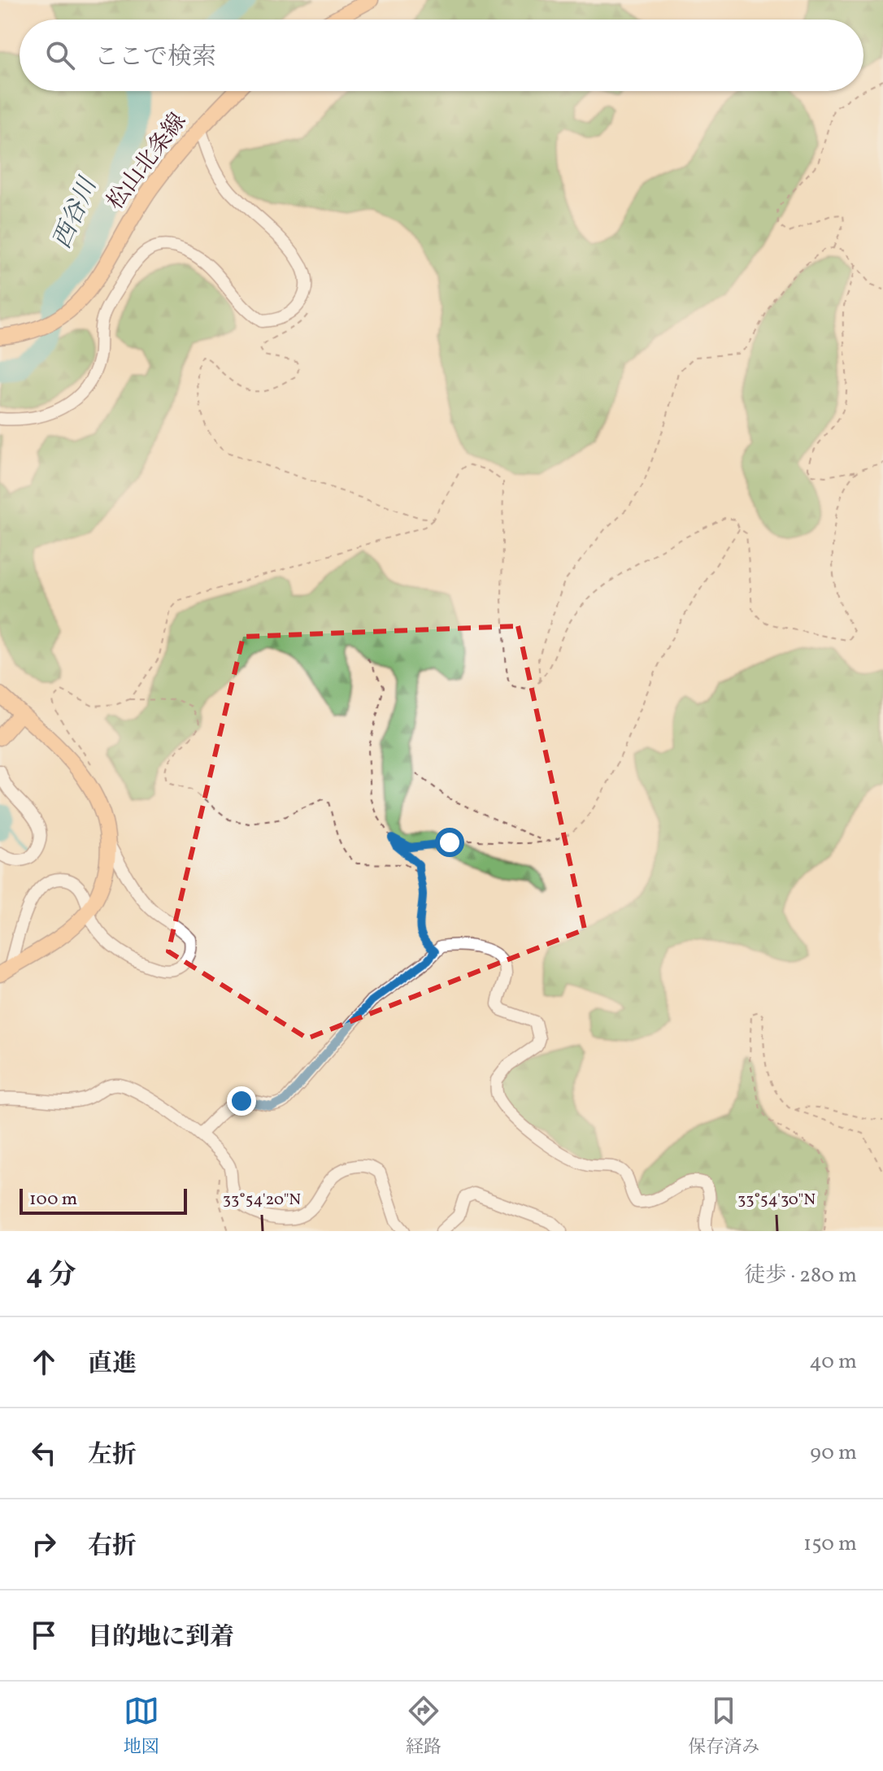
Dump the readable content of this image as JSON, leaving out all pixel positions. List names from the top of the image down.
{
  "streets": {
    "main road": ["松山北条線"]
  },
  "water": ["西谷川"],
  "scale_bar": "100 m",
  "page": {
    "search": "ここで検索",
    "scale": "100 m",
    "heading": ["4 分", "徒歩 · 280 m"],
    "list": [
      ["直進", "40 m"],
      ["左折", "90 m"],
      ["右折", "150 m"],
      "目的地に到着"
    ],
    "nav": ["地図", "経路", "保存済み"]
  },
  "coordinates": ["33°54'20\"N", "33°54'30\"N"]
}
